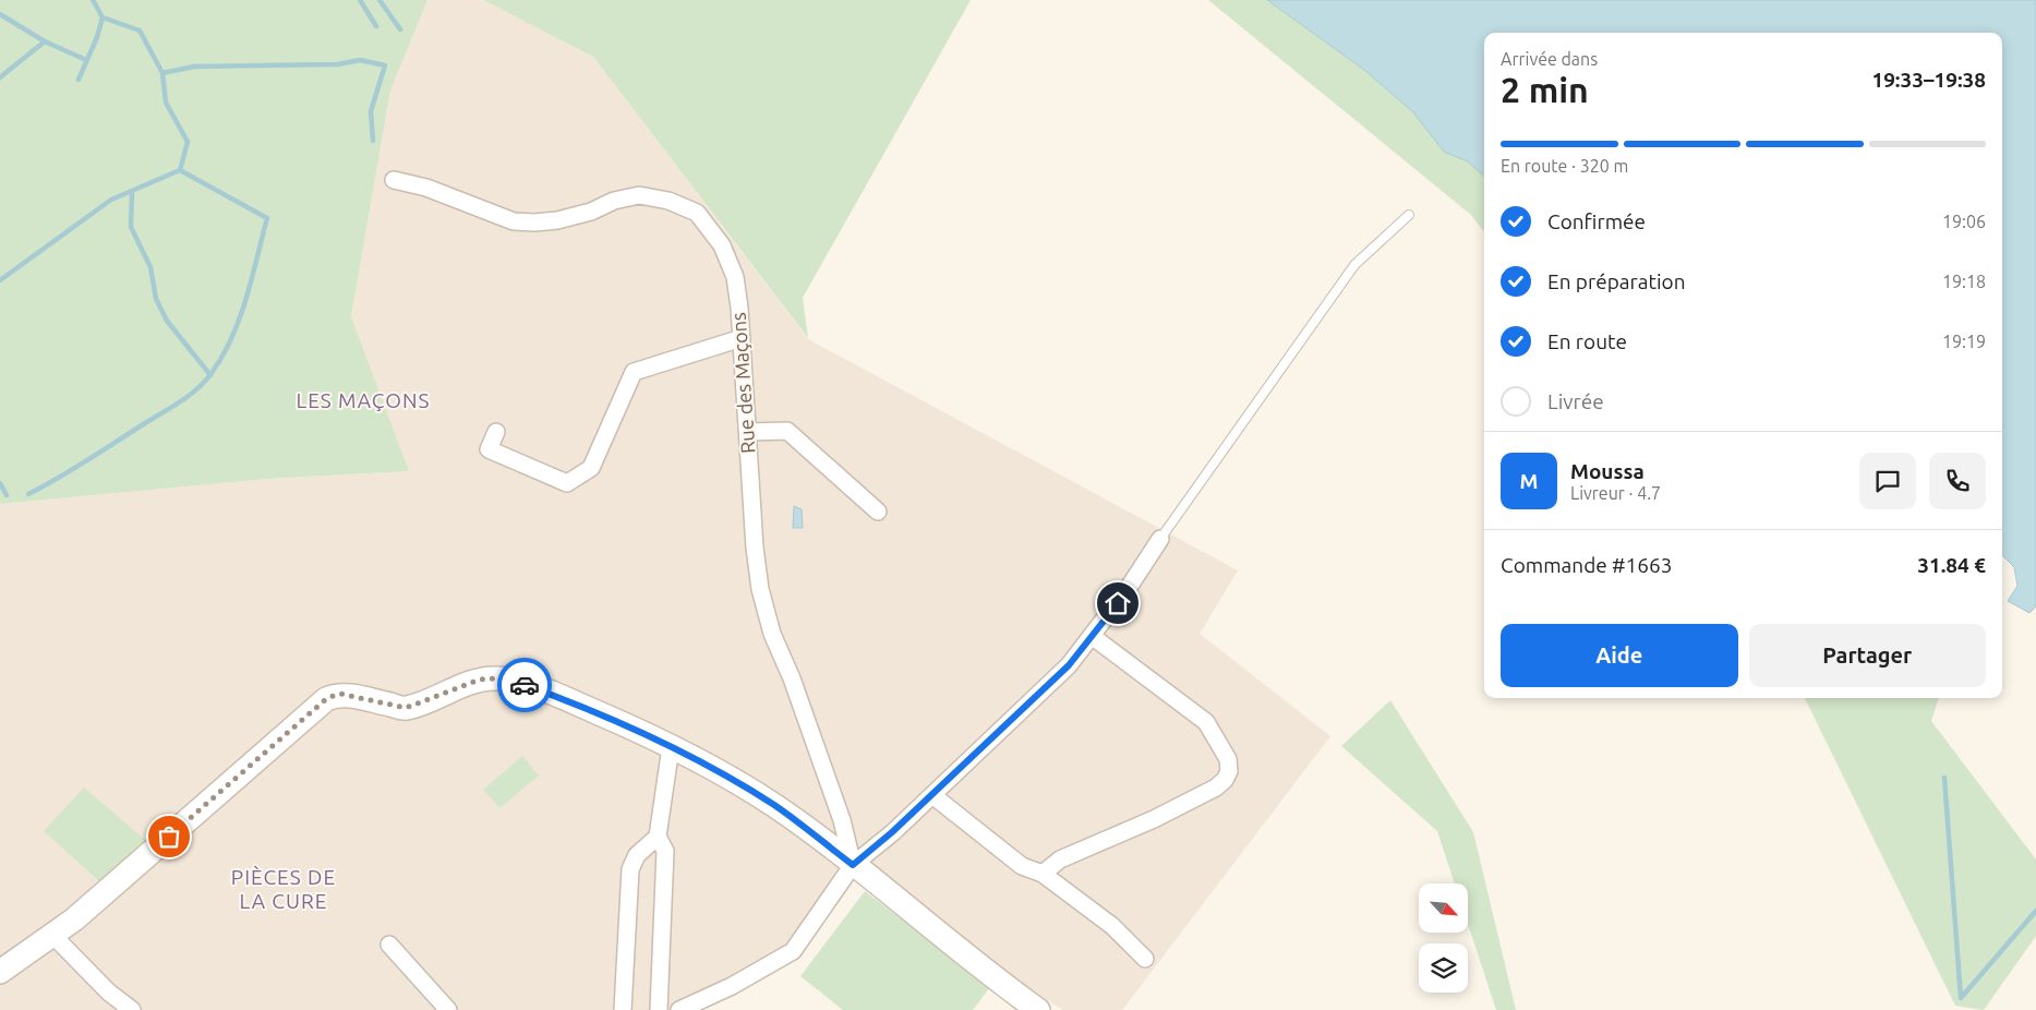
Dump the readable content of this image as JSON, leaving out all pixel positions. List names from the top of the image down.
{
  "streets": {
    "street": ["Rue des Maçons"]
  },
  "districts": ["LES MAÇONS", "PIÈCES DE LA CURE"],
  "north": "bottom right",
  "page": {
    "heading": ["2 min", "Arrivée dans", "19:33–19:38"],
    "panel": [
      "Moussa",
      "Livreur · 4.7",
      "Commande #1663",
      "31.84 €"
    ],
    "bar": "En route · 320 m",
    "list": [
      ["Confirmée", "19:06"],
      ["En préparation", "19:18"],
      ["En route", "19:19"],
      "Livrée"
    ],
    "round": "M",
    "buttons": ["Aide", "Partager"]
  }
}
